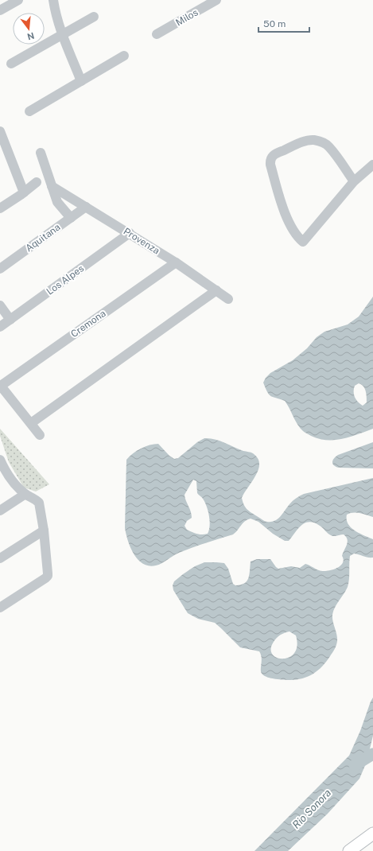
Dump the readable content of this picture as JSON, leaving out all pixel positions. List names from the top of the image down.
{
  "streets": {
    "street": [
      "Milos",
      "Aquitana",
      "Provenza",
      "Los Alpes",
      "Cremona"
    ]
  },
  "crossings": [
    ["Aquitana", "Provenza"],
    ["Provenza", "Los Alpes"],
    ["Provenza", "Cremona"]
  ],
  "water": ["Rio Sonora"],
  "scale_bar": "50 m",
  "north": "bottom"
}
